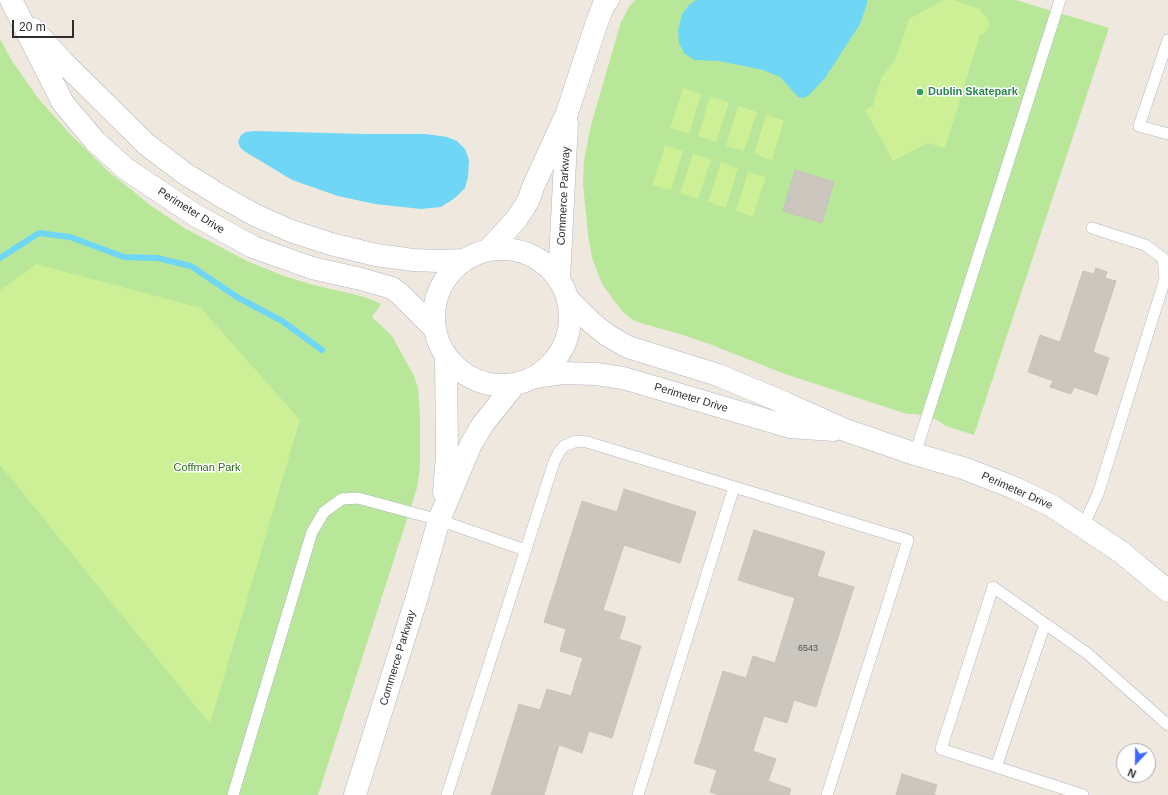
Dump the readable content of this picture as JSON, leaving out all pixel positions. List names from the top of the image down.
{
  "streets": {
    "main road": ["Commerce Parkway", "Perimeter Drive"]
  },
  "crossings": [
    ["Commerce Parkway", "Perimeter Drive"]
  ],
  "parks": ["Coffman Park"],
  "places": ["Dublin Skatepark"],
  "house_numbers": ["6543"],
  "scale_bar": "20 m",
  "north": "bottom"
}
